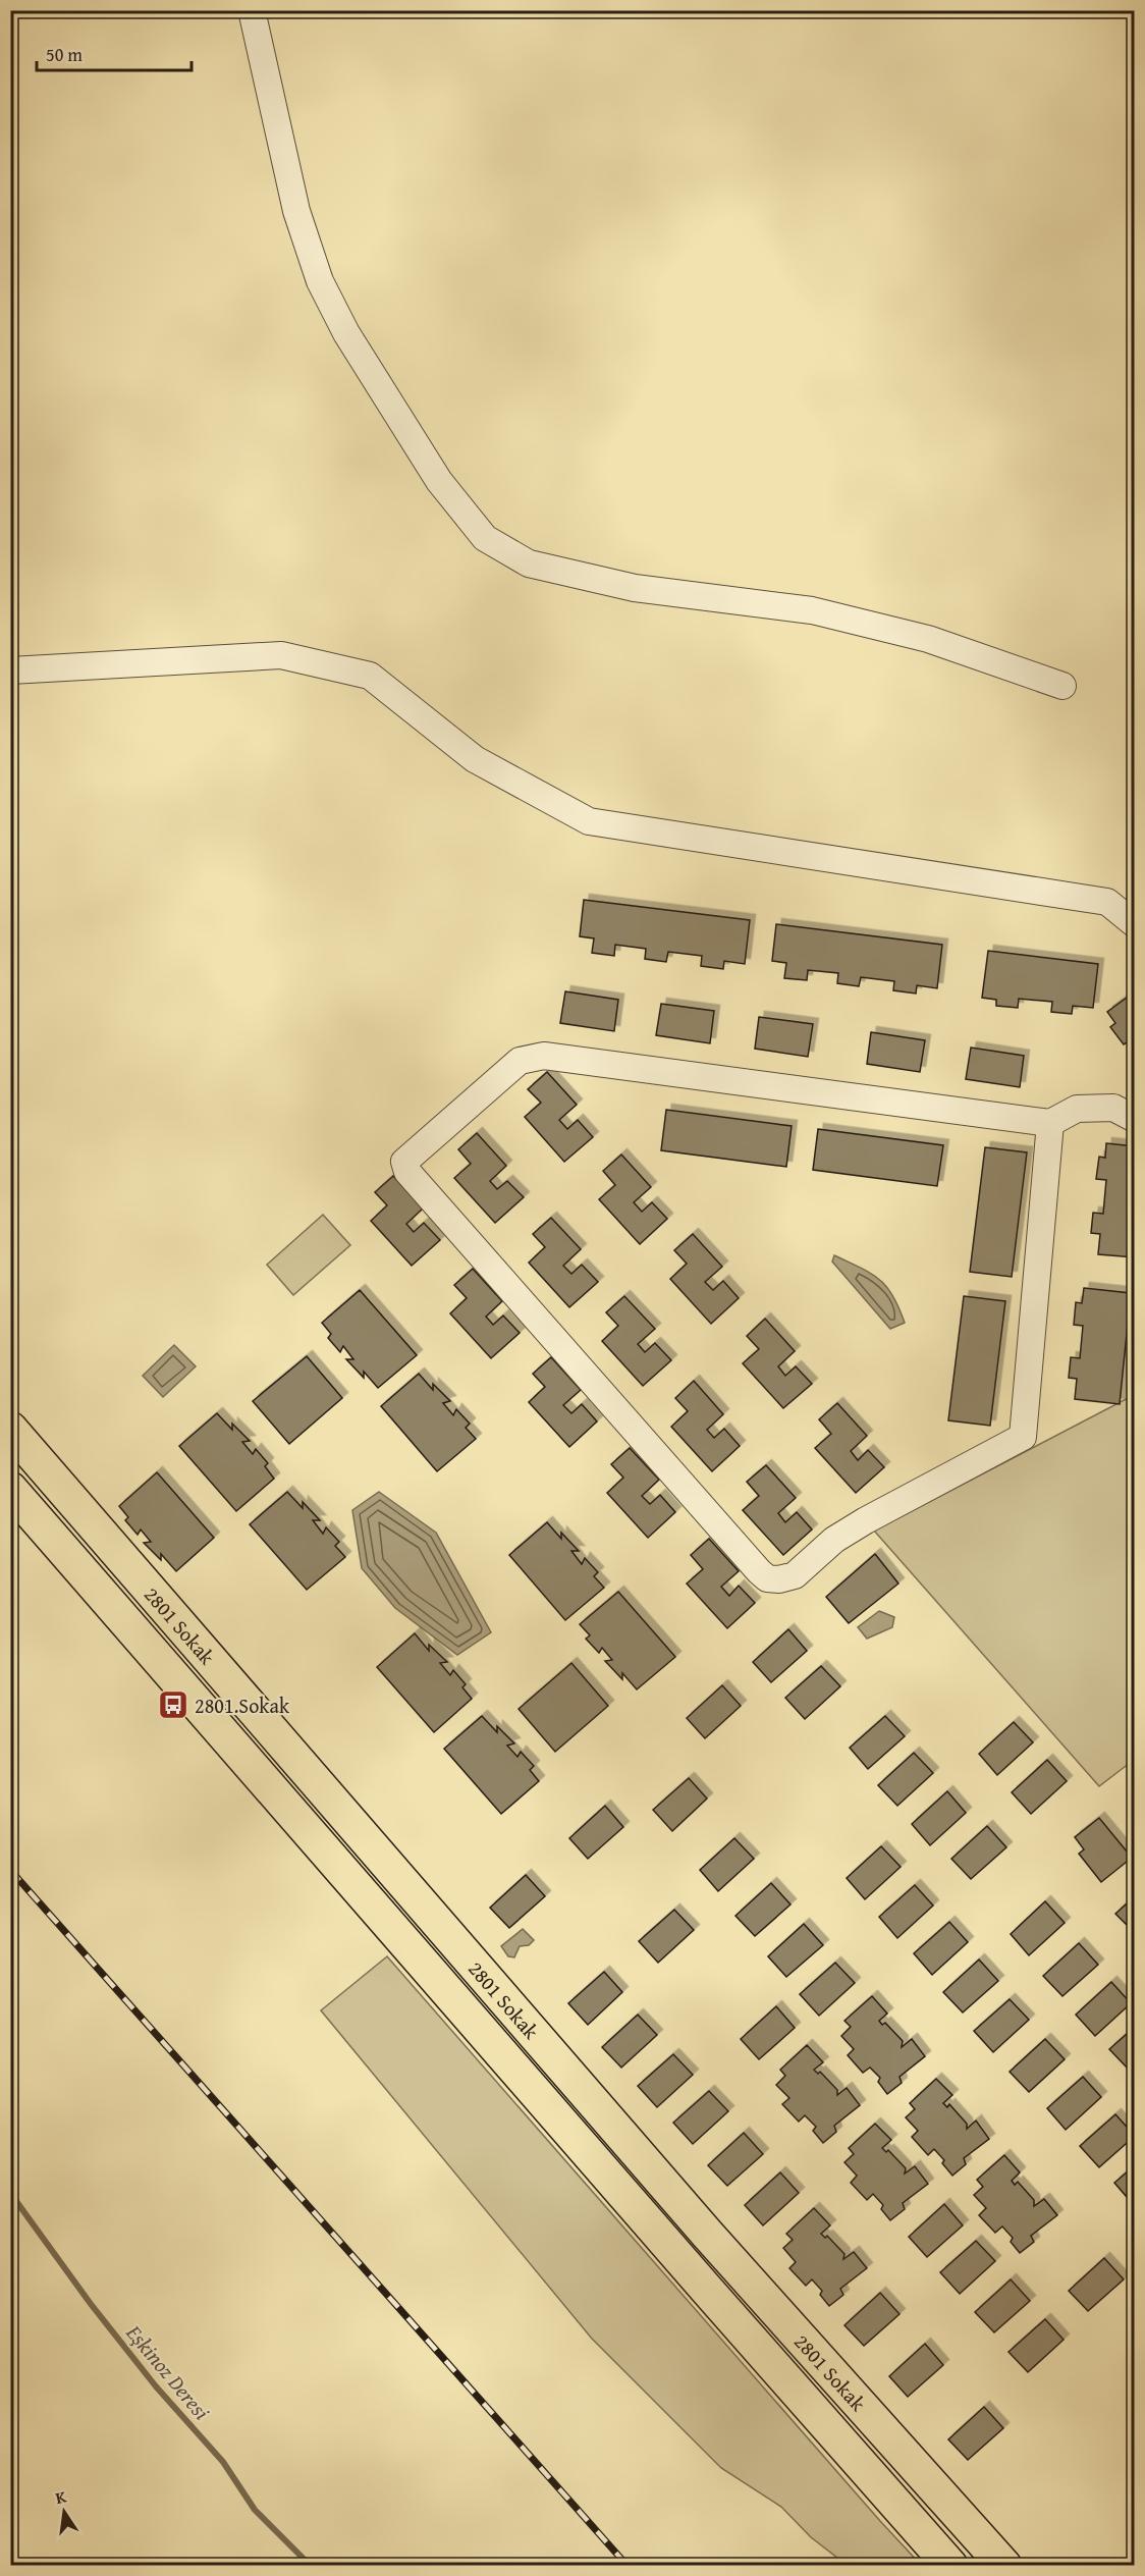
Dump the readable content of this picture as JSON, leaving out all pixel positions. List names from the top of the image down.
{
  "streets": {
    "main road": ["2801 Sokak"]
  },
  "water": ["Eşkinoz Deresi"],
  "places": {
    "bus stop": ["2801.Sokak"]
  },
  "scale_bar": "50 m",
  "north": "top"
}
